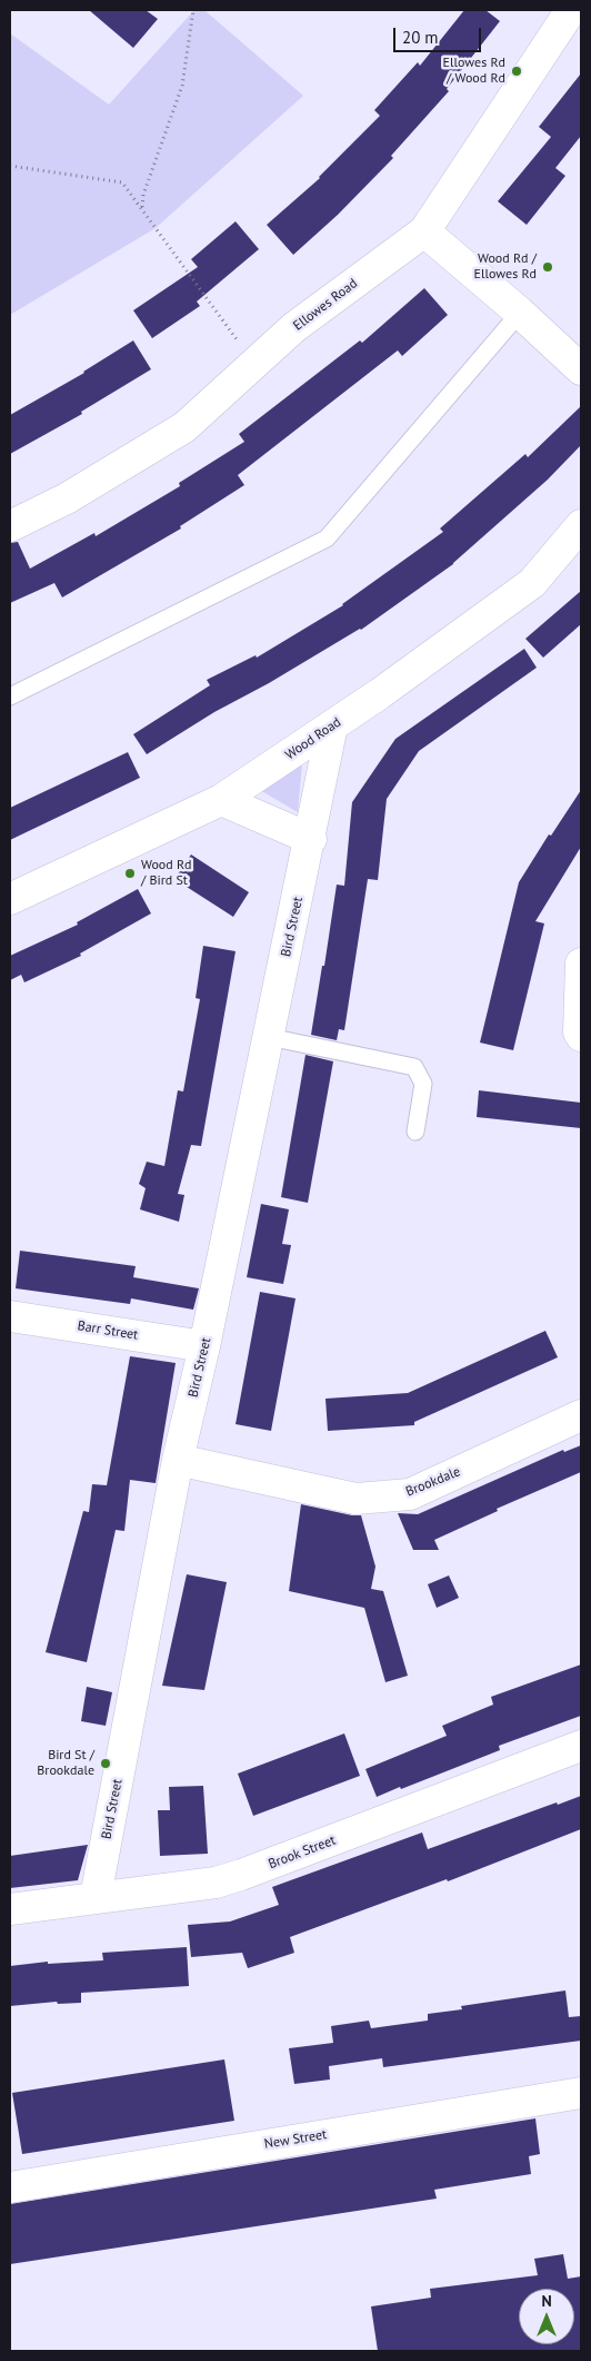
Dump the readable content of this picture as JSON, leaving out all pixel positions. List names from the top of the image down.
{
  "streets": {
    "street": [
      "Ellowes Road",
      "Wood Road",
      "Bird Street",
      "Barr Street",
      "Brookdale",
      "Brook Street",
      "New Street"
    ]
  },
  "crossings": [
    ["Wood Road", "Bird Street"],
    ["Bird Street", "Barr Street"],
    ["Bird Street", "Brookdale"],
    ["Bird Street", "Brook Street"]
  ],
  "places": [
    "Ellowes Rd / Wood Rd",
    "Wood Rd / Ellowes Rd",
    "Wood Rd / Bird St",
    "Bird St / Brookdale"
  ],
  "scale_bar": "20 m",
  "north": "top"
}
